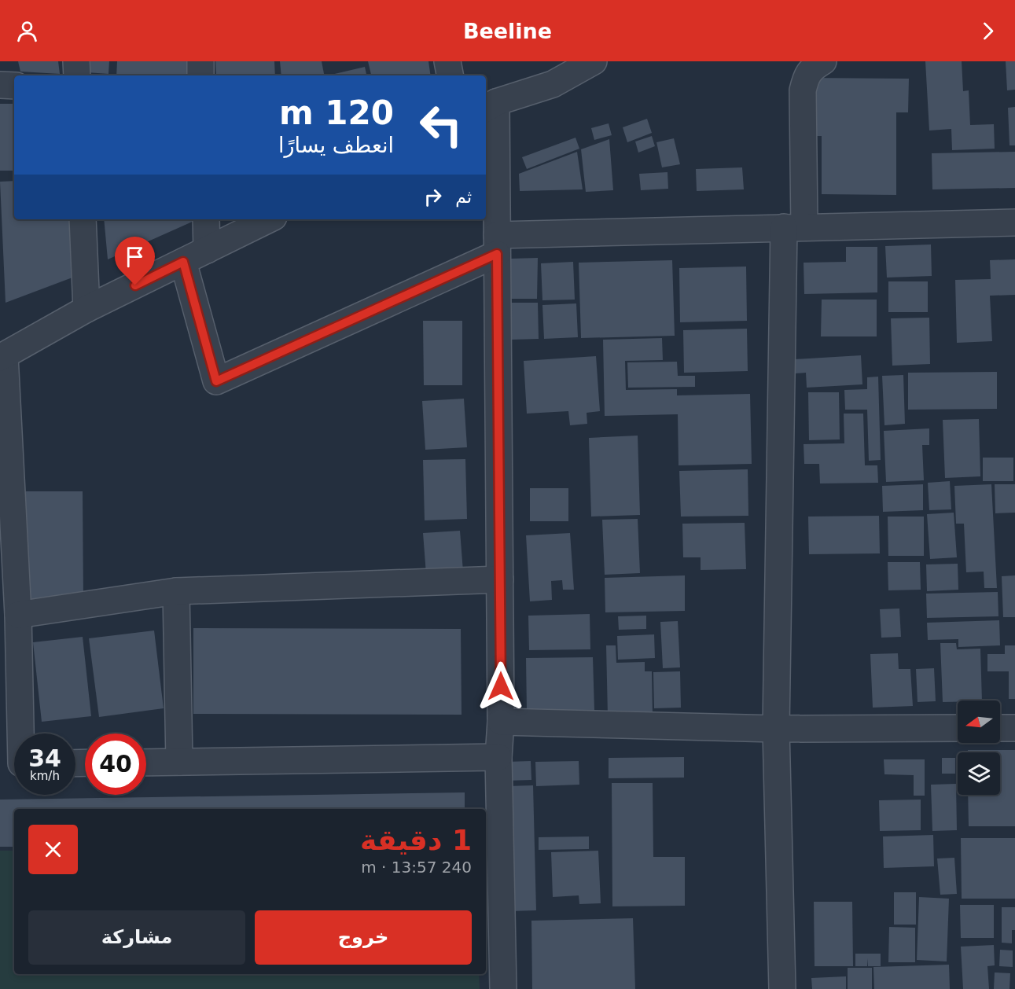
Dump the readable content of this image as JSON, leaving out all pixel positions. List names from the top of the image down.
{
  "north": "left",
  "page": {
    "header": "Beeline",
    "turn": ["120 m", "انعطف يسارًا"],
    "then": "ثم",
    "speed": "34 km/h",
    "limit": "40",
    "heading": ["1 دقيقة", "240 m · 13:57"],
    "buttons": ["خروج", "مشاركة"]
  }
}
